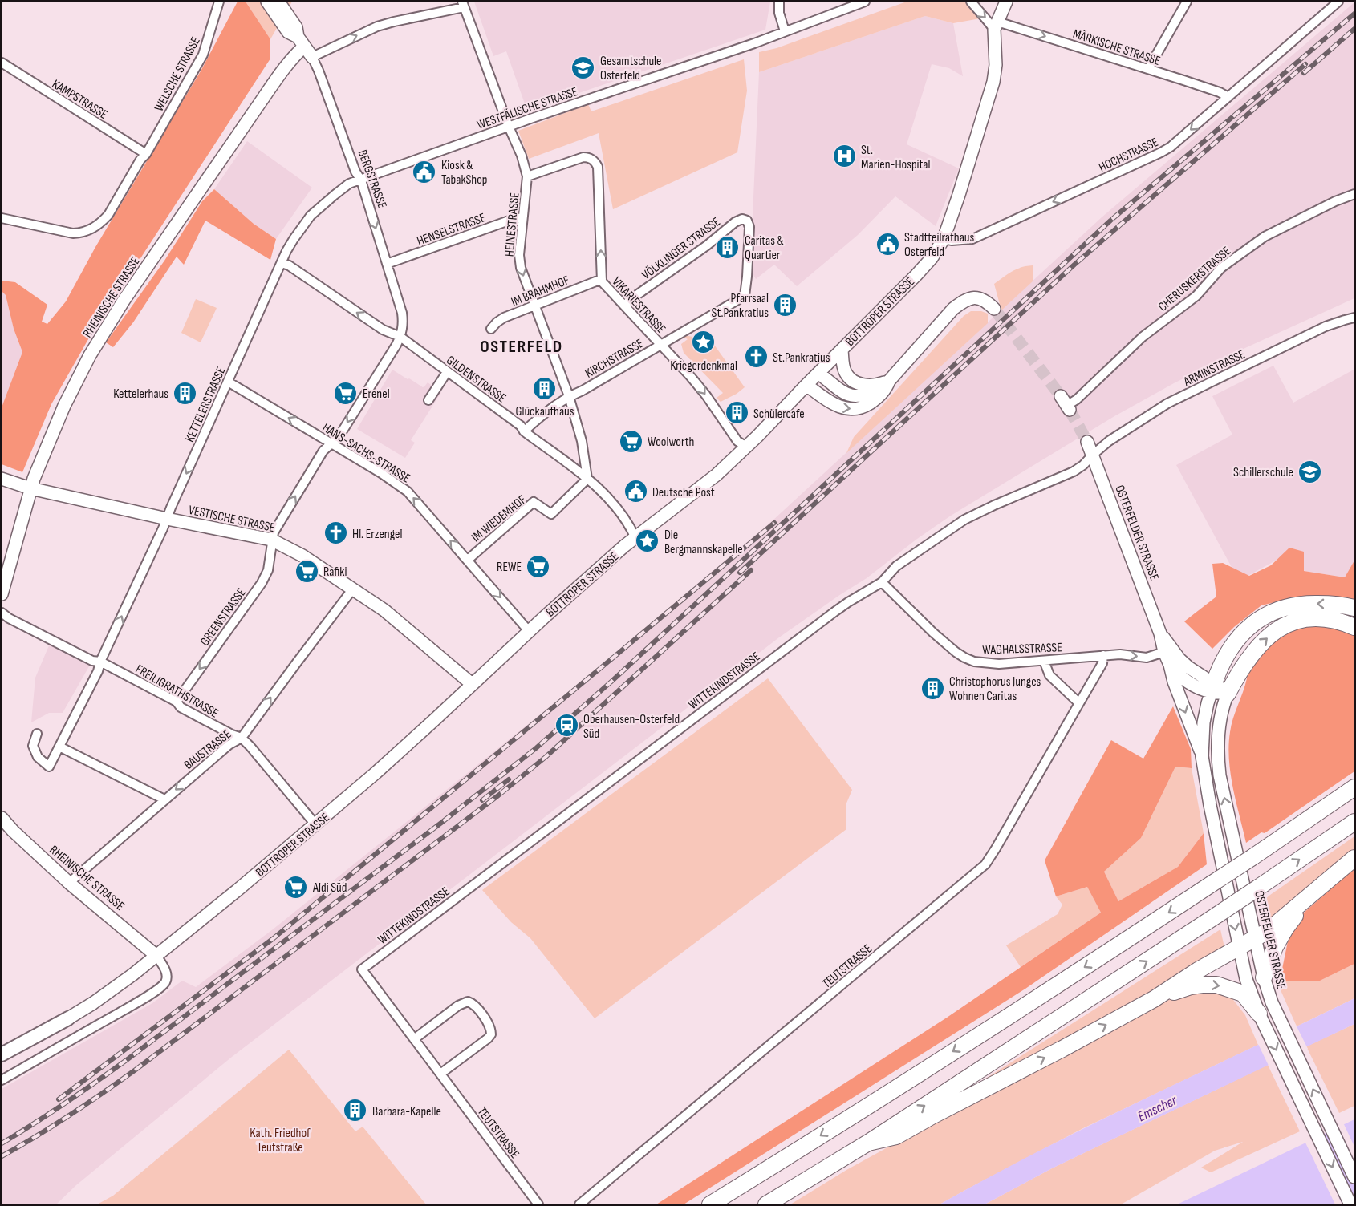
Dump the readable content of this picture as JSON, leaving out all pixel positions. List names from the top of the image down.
{
  "streets": {
    "main road": [
      "BERGSTRASSE",
      "RHEINISCHE STRASSE",
      "BOTTROPER STRASSE",
      "VESTISCHE STRASSE",
      "OSTERFELDER STRASSE"
    ],
    "street": [
      "MÄRKISCHE STRASSE",
      "WELSCHE STRASSE",
      "KAMPSTRASSE",
      "WESTFÄLISCHE STRASSE",
      "HOCHSTRASSE",
      "HEINESTRASSE",
      "HENSELSTRASSE",
      "VÖLKLINGER STRASSE",
      "CHERUSKERSTRASSE",
      "IM BRAHMHOF",
      "VIKARIESTRASSE",
      "KIRCHSTRASSE",
      "ARMINSTRASSE",
      "GILDENSTRASSE",
      "KETTELERSTRASSE",
      "HANS-SACHS-STRASSE",
      "IM WIEDEMHOF",
      "GREENSTRASSE",
      "WAGHALSSTRASSE",
      "WITTEKINDSTRASSE",
      "FREILIGRATHSTRASSE",
      "BAUSTRASSE",
      "TEUTSTRASSE"
    ]
  },
  "crossings": [
    ["MÄRKISCHE STRASSE", "HOCHSTRASSE"],
    ["MÄRKISCHE STRASSE", "BOTTROPER STRASSE"],
    ["WELSCHE STRASSE", "KAMPSTRASSE"],
    ["WESTFÄLISCHE STRASSE", "BERGSTRASSE"],
    ["WESTFÄLISCHE STRASSE", "HEINESTRASSE"],
    ["WESTFÄLISCHE STRASSE", "KETTELERSTRASSE"],
    ["HOCHSTRASSE", "BOTTROPER STRASSE"],
    ["BERGSTRASSE", "HENSELSTRASSE"],
    ["BERGSTRASSE", "RHEINISCHE STRASSE"],
    ["BERGSTRASSE", "GILDENSTRASSE"],
    ["BERGSTRASSE", "KETTELERSTRASSE"],
    ["HEINESTRASSE", "HENSELSTRASSE"],
    ["HEINESTRASSE", "IM BRAHMHOF"],
    ["HEINESTRASSE", "VIKARIESTRASSE"],
    ["HEINESTRASSE", "KIRCHSTRASSE"],
    ["HEINESTRASSE", "GILDENSTRASSE"],
    ["HEINESTRASSE", "IM WIEDEMHOF"],
    ["VÖLKLINGER STRASSE", "VIKARIESTRASSE"],
    ["VÖLKLINGER STRASSE", "KIRCHSTRASSE"],
    ["IM BRAHMHOF", "VIKARIESTRASSE"],
    ["RHEINISCHE STRASSE", "BOTTROPER STRASSE"],
    ["RHEINISCHE STRASSE", "VESTISCHE STRASSE"],
    ["RHEINISCHE STRASSE", "BAUSTRASSE"],
    ["VIKARIESTRASSE", "BOTTROPER STRASSE"],
    ["VIKARIESTRASSE", "KIRCHSTRASSE"],
    ["BOTTROPER STRASSE", "GILDENSTRASSE"],
    ["BOTTROPER STRASSE", "HANS-SACHS-STRASSE"],
    ["BOTTROPER STRASSE", "VESTISCHE STRASSE"],
    ["BOTTROPER STRASSE", "FREILIGRATHSTRASSE"],
    ["KIRCHSTRASSE", "GILDENSTRASSE"],
    ["ARMINSTRASSE", "OSTERFELDER STRASSE"],
    ["ARMINSTRASSE", "WITTEKINDSTRASSE"],
    ["GILDENSTRASSE", "KETTELERSTRASSE"],
    ["GILDENSTRASSE", "IM WIEDEMHOF"],
    ["KETTELERSTRASSE", "HANS-SACHS-STRASSE"],
    ["KETTELERSTRASSE", "VESTISCHE STRASSE"],
    ["KETTELERSTRASSE", "FREILIGRATHSTRASSE"],
    ["HANS-SACHS-STRASSE", "IM WIEDEMHOF"],
    ["VESTISCHE STRASSE", "GREENSTRASSE"],
    ["VESTISCHE STRASSE", "BAUSTRASSE"],
    ["OSTERFELDER STRASSE", "WAGHALSSTRASSE"],
    ["OSTERFELDER STRASSE", "WITTEKINDSTRASSE"],
    ["GREENSTRASSE", "FREILIGRATHSTRASSE"],
    ["WAGHALSSTRASSE", "WITTEKINDSTRASSE"],
    ["WAGHALSSTRASSE", "TEUTSTRASSE"],
    ["WITTEKINDSTRASSE", "TEUTSTRASSE"],
    ["FREILIGRATHSTRASSE", "BAUSTRASSE"]
  ],
  "one_way": ["MÄRKISCHE STRASSE", "HOCHSTRASSE", "GREENSTRASSE"],
  "districts": ["OSTERFELD"],
  "water": ["Emscher"],
  "parks": ["Kath. Friedhof Teutstraße"],
  "places": {
    "school or university": ["Gesamtschule Osterfeld", "Schillerschule"],
    "hospital": ["St. Marien-Hospital"],
    "public building": ["Kiosk & TabakShop", "Stadtteilrathaus Osterfeld", "Deutsche Post"],
    "building": [
      "Caritas & Quartier",
      "Pfarrsaal St.Pankratius",
      "Glückaufhaus",
      "Kettelerhaus",
      "Schülercafe",
      "Christophorus Junges Wohnen Caritas",
      "Barbara-Kapelle"
    ],
    "place": ["Kriegerdenkmal", "Die Bergmannskapelle"],
    "church": ["St.Pankratius", "Hl. Erzengel"],
    "supermarket": [
      "Erenel",
      "Woolworth",
      "REWE",
      "Rafiki",
      "Aldi Süd"
    ],
    "station": ["Oberhausen-Osterfeld Süd"]
  }
}
